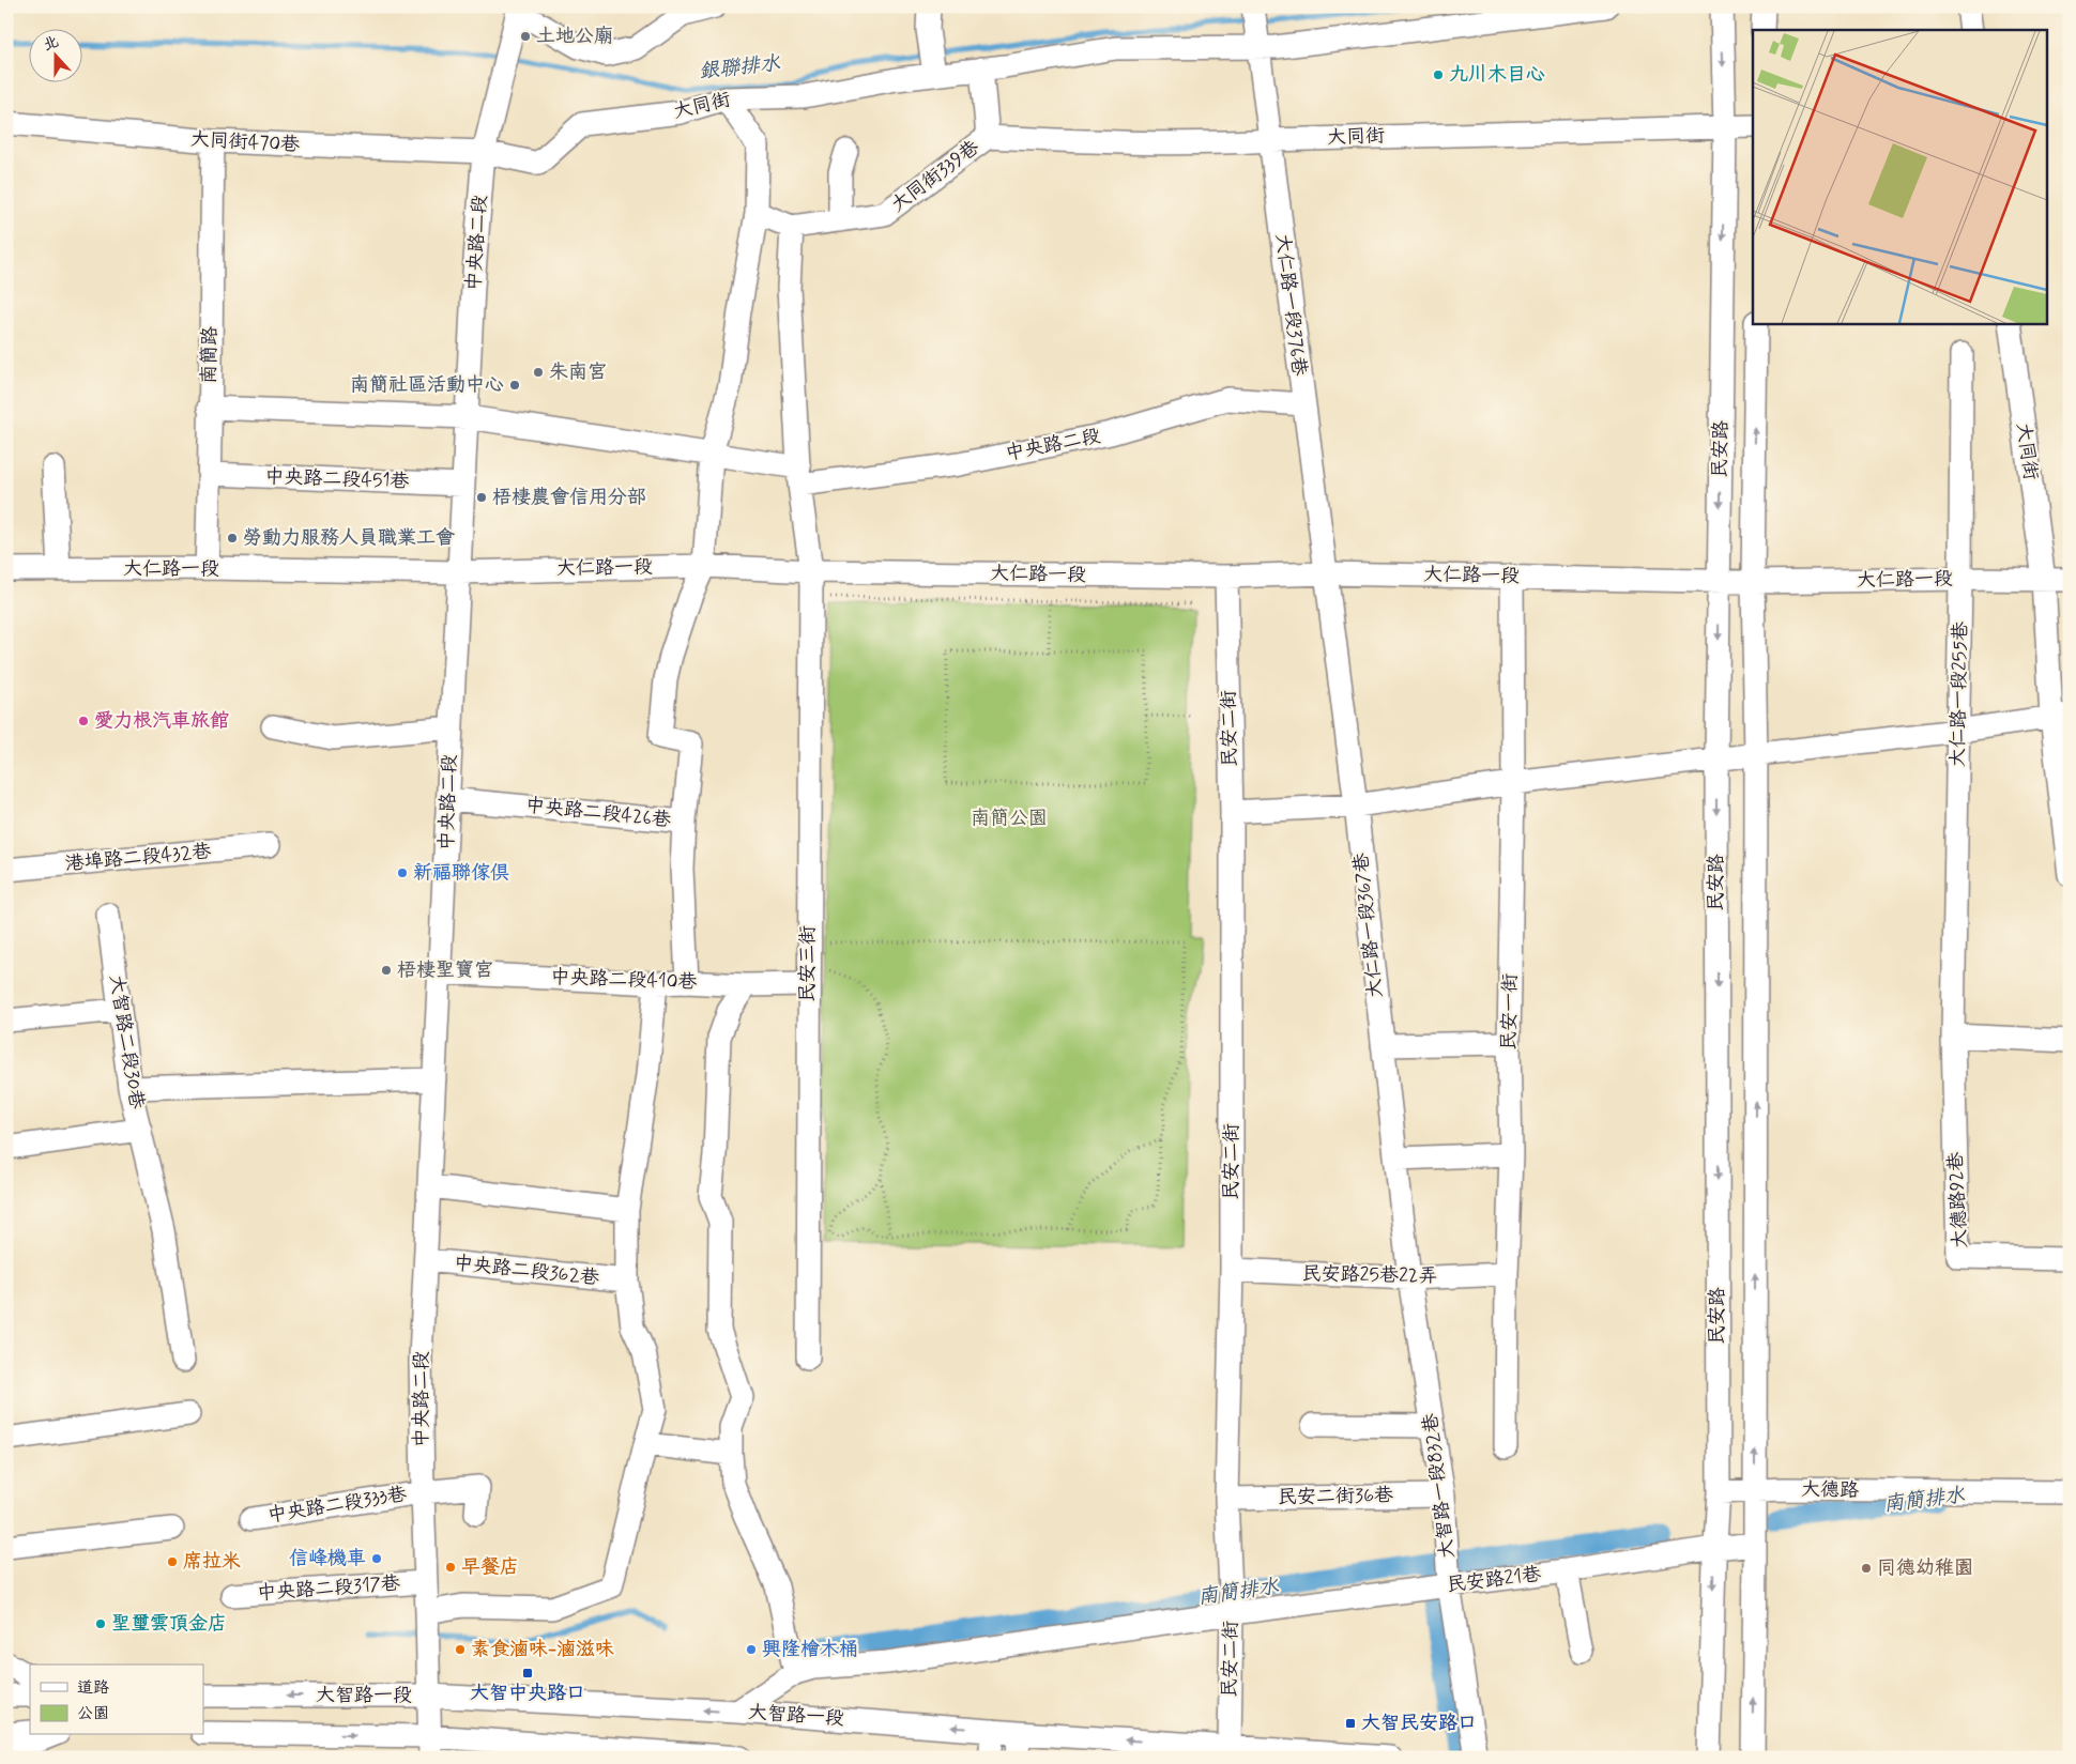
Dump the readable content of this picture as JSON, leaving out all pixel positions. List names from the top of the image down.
{
  "streets": {
    "street": [
      "大同街",
      "大同街470巷",
      "大同街339巷",
      "中央路二段",
      "大仁路一段376巷",
      "南簡路",
      "民安路",
      "中央路二段451巷",
      "大仁路一段",
      "大仁路一段255巷",
      "民安二街",
      "中央路二段426巷",
      "港埠路二段432巷",
      "大仁路一段367巷",
      "民安三街",
      "中央路二段410巷",
      "民安一街",
      "大智路二段30巷",
      "大德路92巷",
      "中央路二段362巷",
      "民安路25巷22弄",
      "大智路一段832巷",
      "大德路",
      "民安二街36巷",
      "中央路二段333巷",
      "民安路21巷",
      "中央路二段317巷",
      "大智路一段"
    ]
  },
  "crossings": [
    ["大同街", "大同街470巷"],
    ["大同街", "大同街339巷"],
    ["大同街", "中央路二段"],
    ["大同街", "大仁路一段376巷"],
    ["大同街", "民安路"],
    ["大同街", "大仁路一段"],
    ["大同街470巷", "中央路二段"],
    ["大同街470巷", "南簡路"],
    ["中央路二段", "大仁路一段376巷"],
    ["中央路二段", "中央路二段451巷"],
    ["中央路二段", "大仁路一段"],
    ["中央路二段", "中央路二段426巷"],
    ["中央路二段", "中央路二段410巷"],
    ["中央路二段", "中央路二段362巷"],
    ["中央路二段", "中央路二段333巷"],
    ["中央路二段", "中央路二段317巷"],
    ["中央路二段", "大智路一段"],
    ["大仁路一段376巷", "大仁路一段"],
    ["大仁路一段376巷", "大仁路一段367巷"],
    ["南簡路", "中央路二段451巷"],
    ["南簡路", "大仁路一段"],
    ["民安路", "大仁路一段"],
    ["民安路", "大德路"],
    ["民安路", "民安路21巷"],
    ["大仁路一段", "大仁路一段255巷"],
    ["大仁路一段", "民安二街"],
    ["大仁路一段", "大仁路一段367巷"],
    ["大仁路一段", "民安三街"],
    ["大仁路一段", "民安一街"],
    ["大仁路一段255巷", "大德路92巷"],
    ["民安二街", "民安路25巷22弄"],
    ["民安二街", "民安二街36巷"],
    ["民安二街", "民安路21巷"],
    ["民安二街", "大智路一段"],
    ["中央路二段426巷", "中央路二段410巷"],
    ["大仁路一段367巷", "民安路25巷22弄"],
    ["大仁路一段367巷", "大智路一段832巷"],
    ["民安三街", "中央路二段410巷"],
    ["民安一街", "民安路25巷22弄"],
    ["民安路25巷22弄", "大智路一段832巷"],
    ["大智路一段832巷", "民安二街36巷"],
    ["大智路一段832巷", "民安路21巷"]
  ],
  "water": ["銀聯排水", "南簡排水"],
  "parks": ["南簡公園"],
  "places": {
    "other": [
      "土地公廟",
      "九川木目心",
      "朱南宮",
      "南簡社區活動中心",
      "梧棲農會信用分部",
      "勞動力服務人員職業工會",
      "愛力根汽車旅館",
      "新福聯傢俱",
      "梧棲聖寶宮",
      "信峰機車",
      "席拉米",
      "早餐店",
      "同德幼稚園",
      "聖璽雲頂金店",
      "素食滷味-滷滋味",
      "興隆檜木桶"
    ],
    "transit": ["大智中央路口", "大智民安路口"]
  },
  "legend": ["道路", "公園"],
  "north": "top"
}
